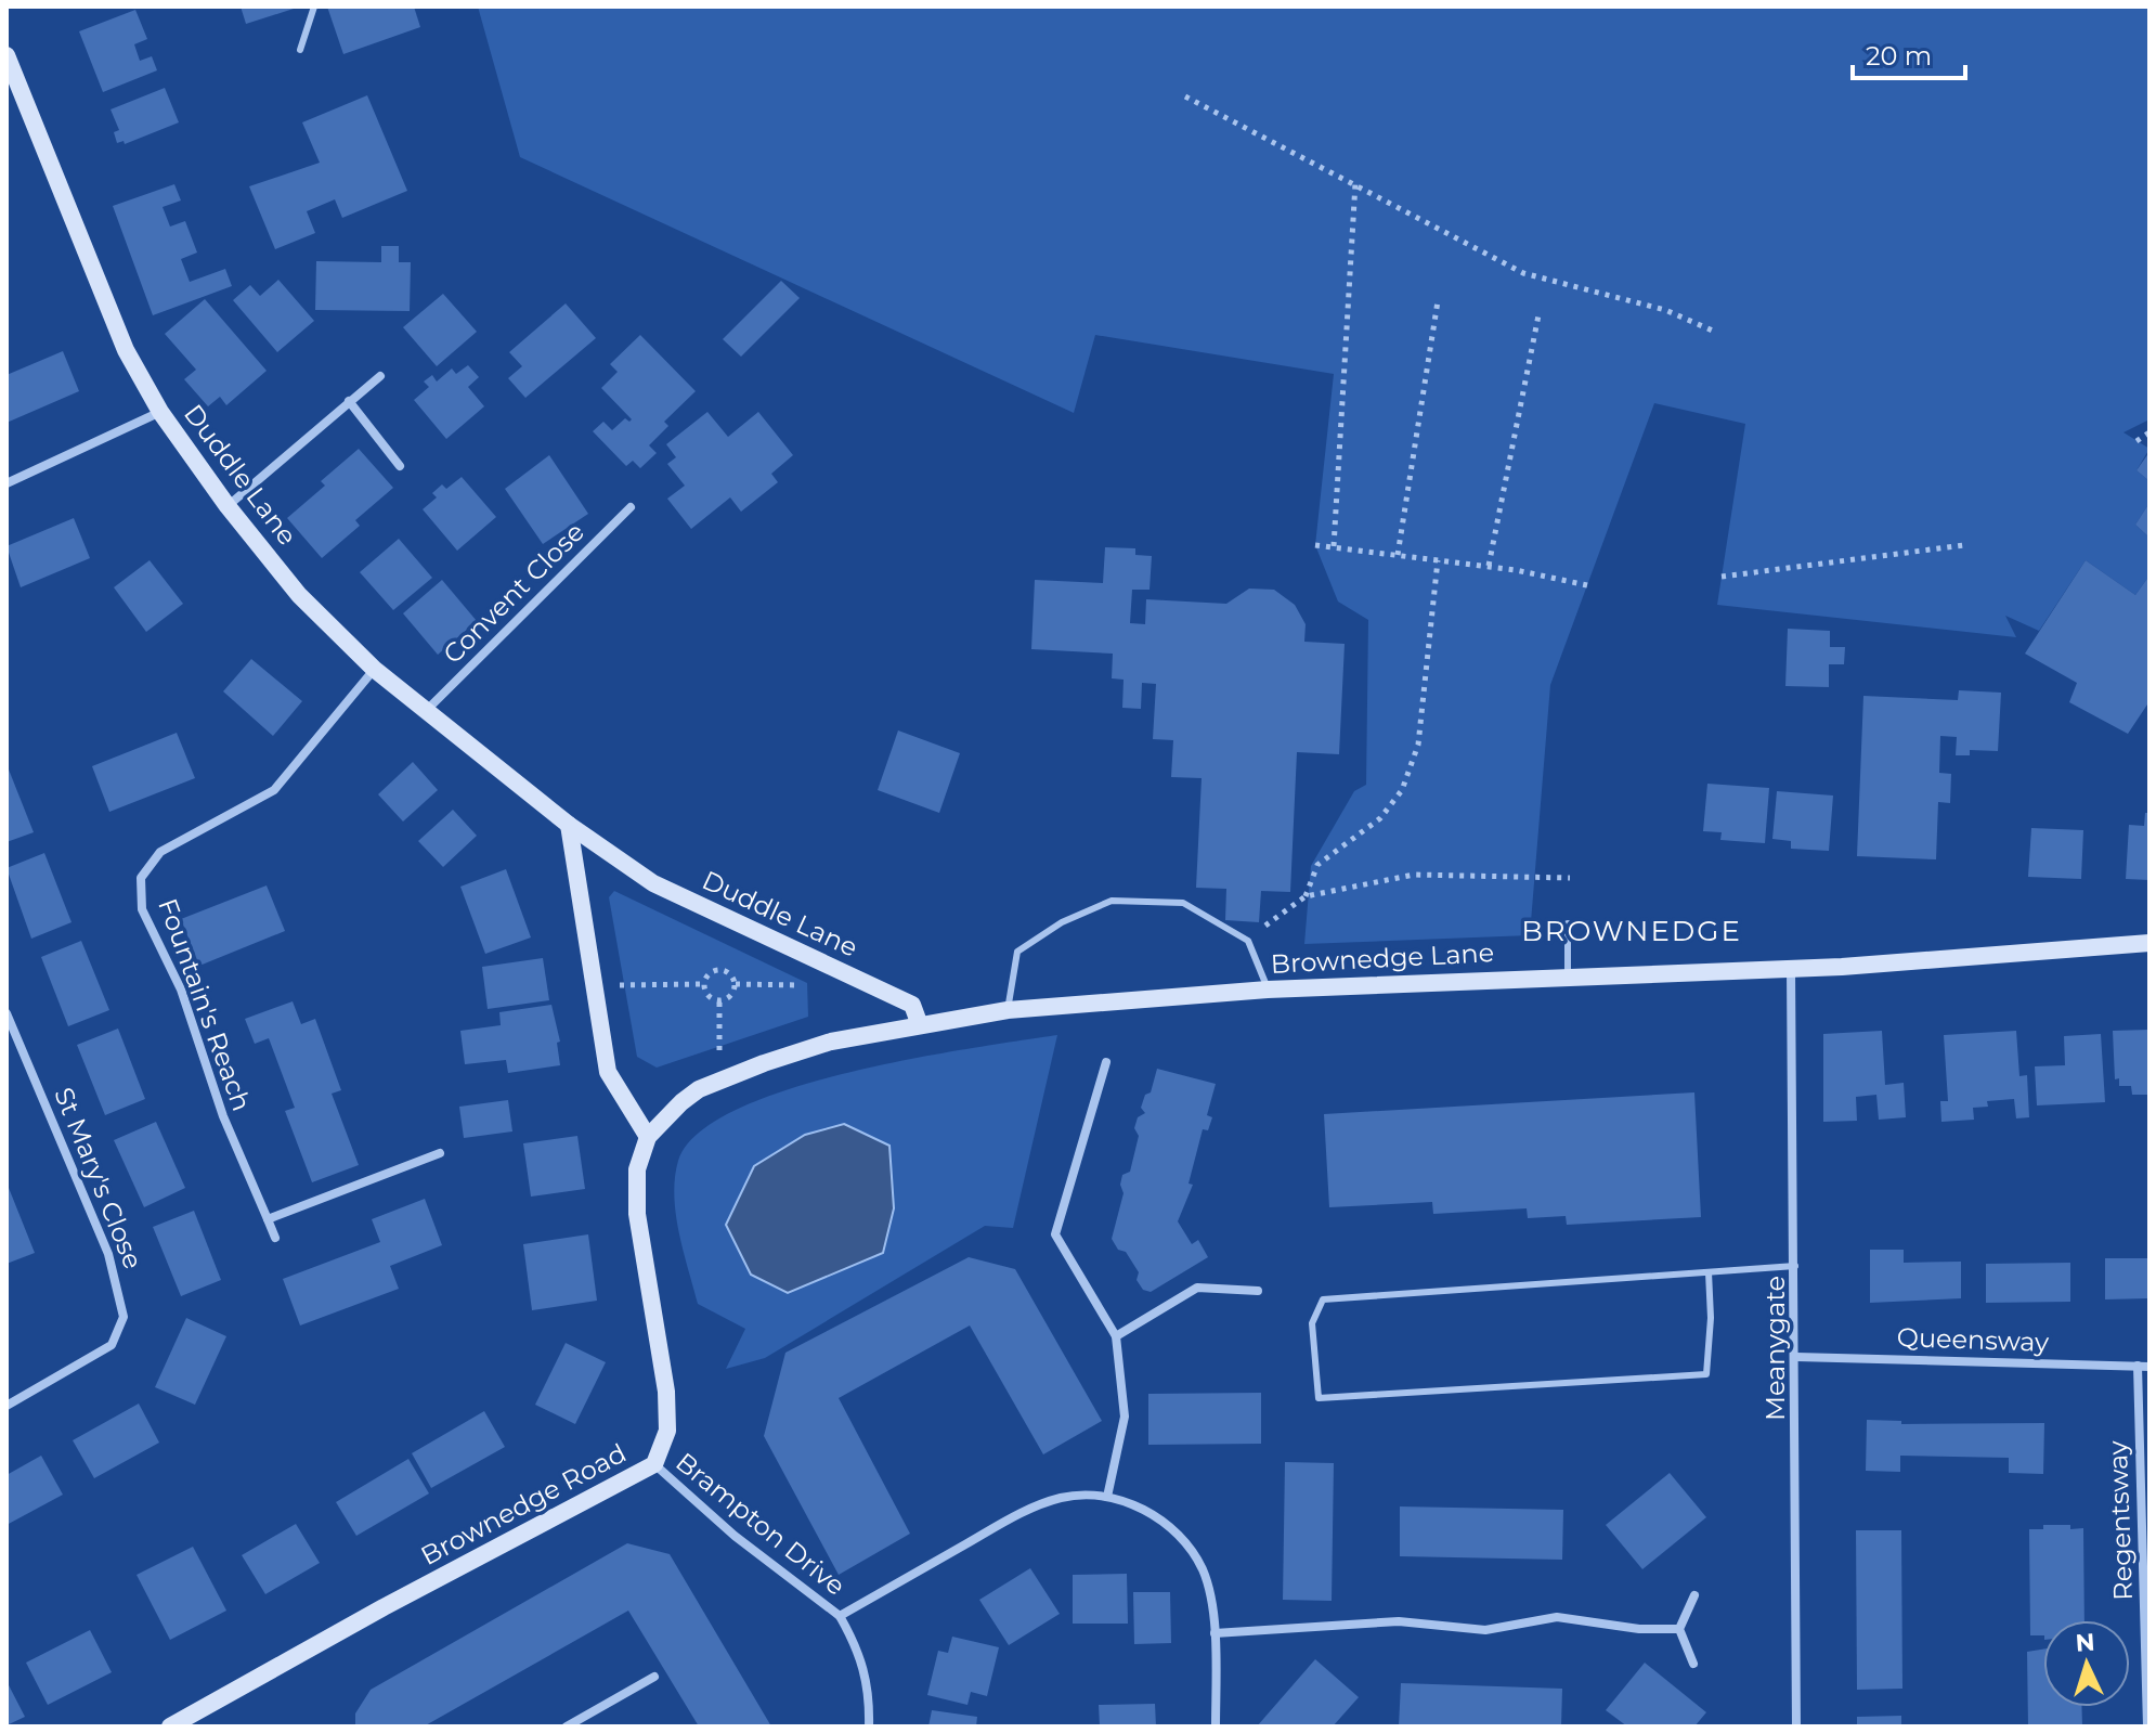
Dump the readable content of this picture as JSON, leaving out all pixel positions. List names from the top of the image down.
{
  "streets": {
    "main road": ["Duddle Lane", "Brownedge Lane", "Brownedge Road"],
    "street": [
      "Convent Close",
      "Fountain's Reach",
      "St Mary's Close",
      "Queensway",
      "Meanygate",
      "Regentsway",
      "Brampton Drive"
    ]
  },
  "crossings": [
    ["Duddle Lane", "Convent Close"],
    ["Duddle Lane", "Brownedge Lane"],
    ["Duddle Lane", "Fountain's Reach"],
    ["Brownedge Lane", "Meanygate"],
    ["Brownedge Lane", "Brownedge Road"],
    ["Queensway", "Meanygate"],
    ["Queensway", "Regentsway"],
    ["Brownedge Road", "Brampton Drive"]
  ],
  "districts": ["BROWNEDGE"],
  "scale_bar": "20 m",
  "north": "top"
}
